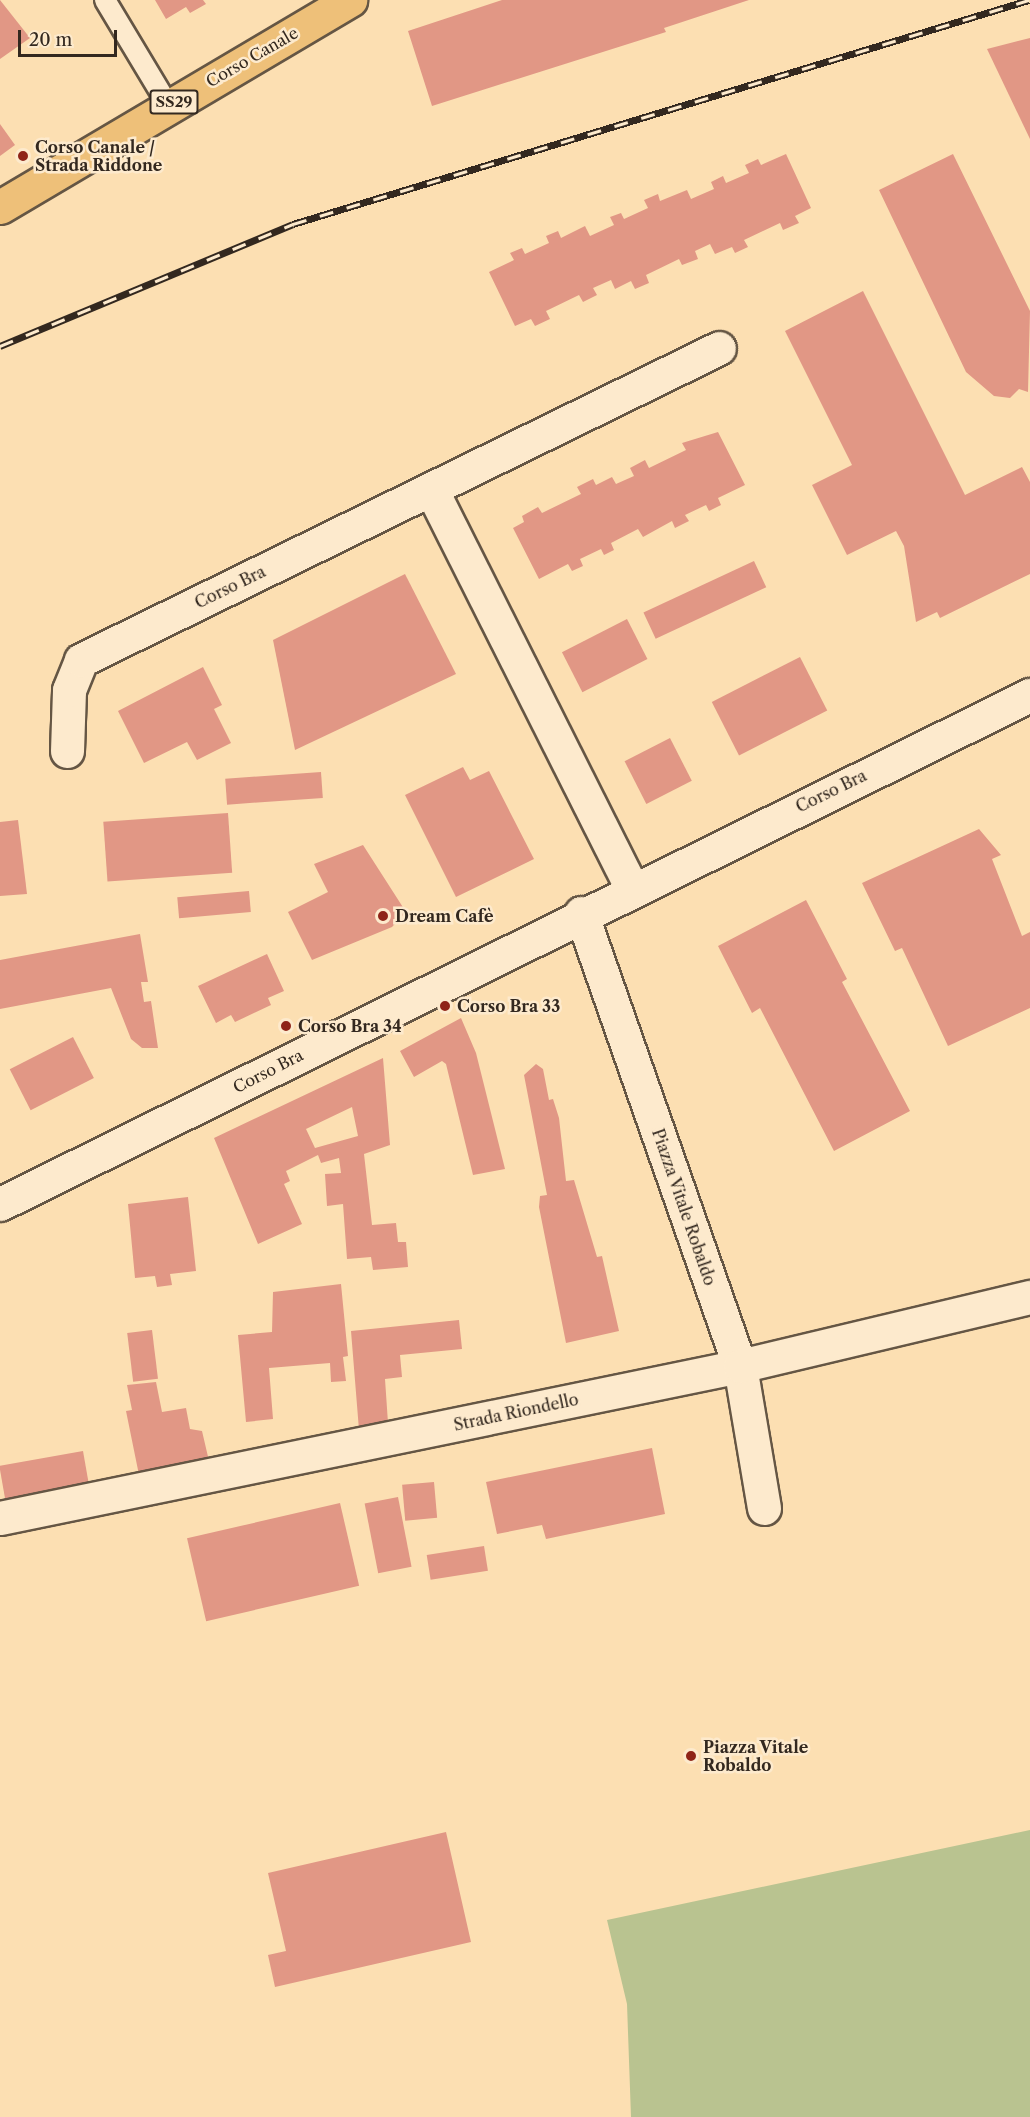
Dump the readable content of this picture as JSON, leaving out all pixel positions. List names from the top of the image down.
{
  "streets": {
    "main road": ["Corso Canale", "SS29"],
    "street": ["Corso Bra", "Piazza Vitale Robaldo", "Strada Riondello"]
  },
  "crossings": [
    ["Corso Bra", "Piazza Vitale Robaldo"],
    ["Piazza Vitale Robaldo", "Strada Riondello"]
  ],
  "places": [
    "Corso Canale / Strada Riddone",
    "Dream Cafè",
    "Corso Bra 33",
    "Corso Bra 34",
    "Piazza Vitale Robaldo"
  ],
  "scale_bar": "20 m"
}
